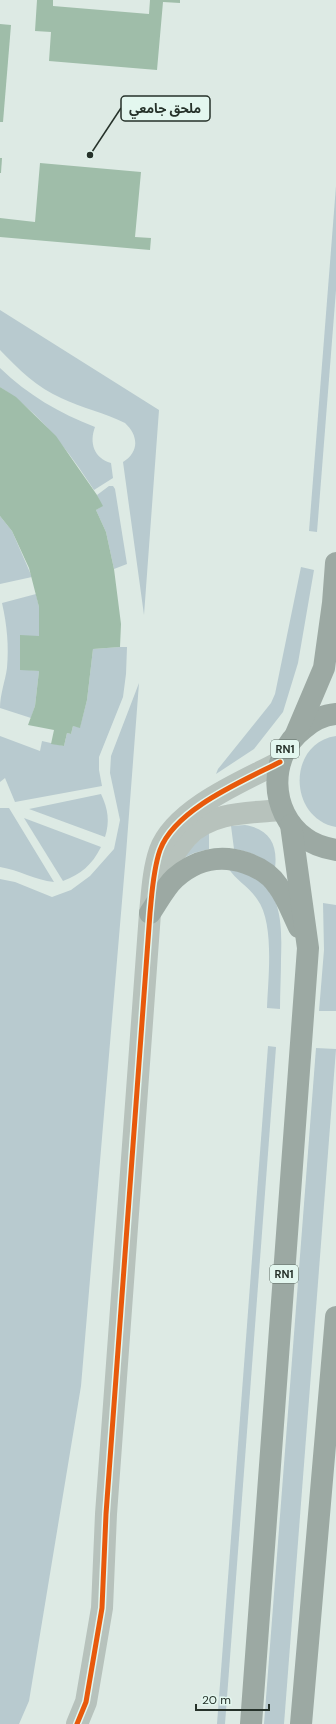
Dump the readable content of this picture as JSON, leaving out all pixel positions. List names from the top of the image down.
{
  "streets": {
    "highway": ["RN1"]
  },
  "places": ["ملحق جامعي"],
  "scale_bar": "20 m"
}
